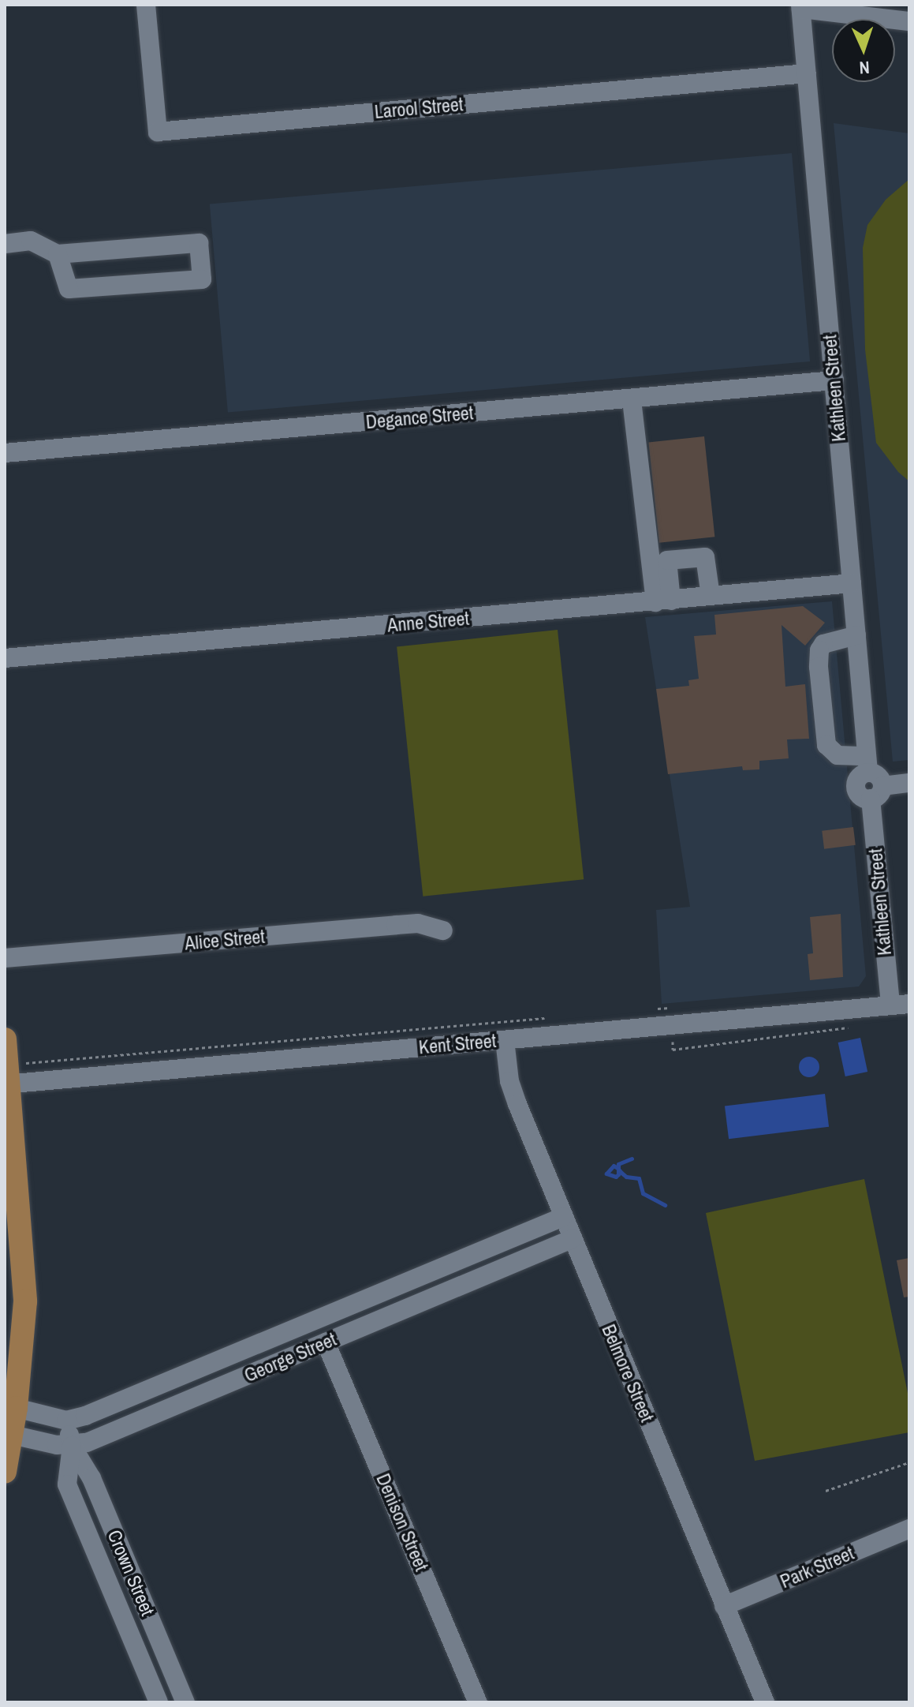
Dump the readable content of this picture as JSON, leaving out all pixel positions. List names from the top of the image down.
{
  "streets": {
    "street": [
      "Larool Street",
      "Kathleen Street",
      "Degance Street",
      "Anne Street",
      "Alice Street",
      "Kent Street",
      "George Street",
      "Belmore Street",
      "Denison Street",
      "Park Street",
      "Crown Street"
    ]
  },
  "crossings": [
    ["Larool Street", "Kathleen Street"],
    ["Kathleen Street", "Degance Street"],
    ["Kathleen Street", "Anne Street"],
    ["Kathleen Street", "Kent Street"],
    ["Kent Street", "Belmore Street"],
    ["George Street", "Belmore Street"],
    ["George Street", "Denison Street"],
    ["George Street", "Crown Street"],
    ["Belmore Street", "Park Street"]
  ],
  "north": "bottom"
}
